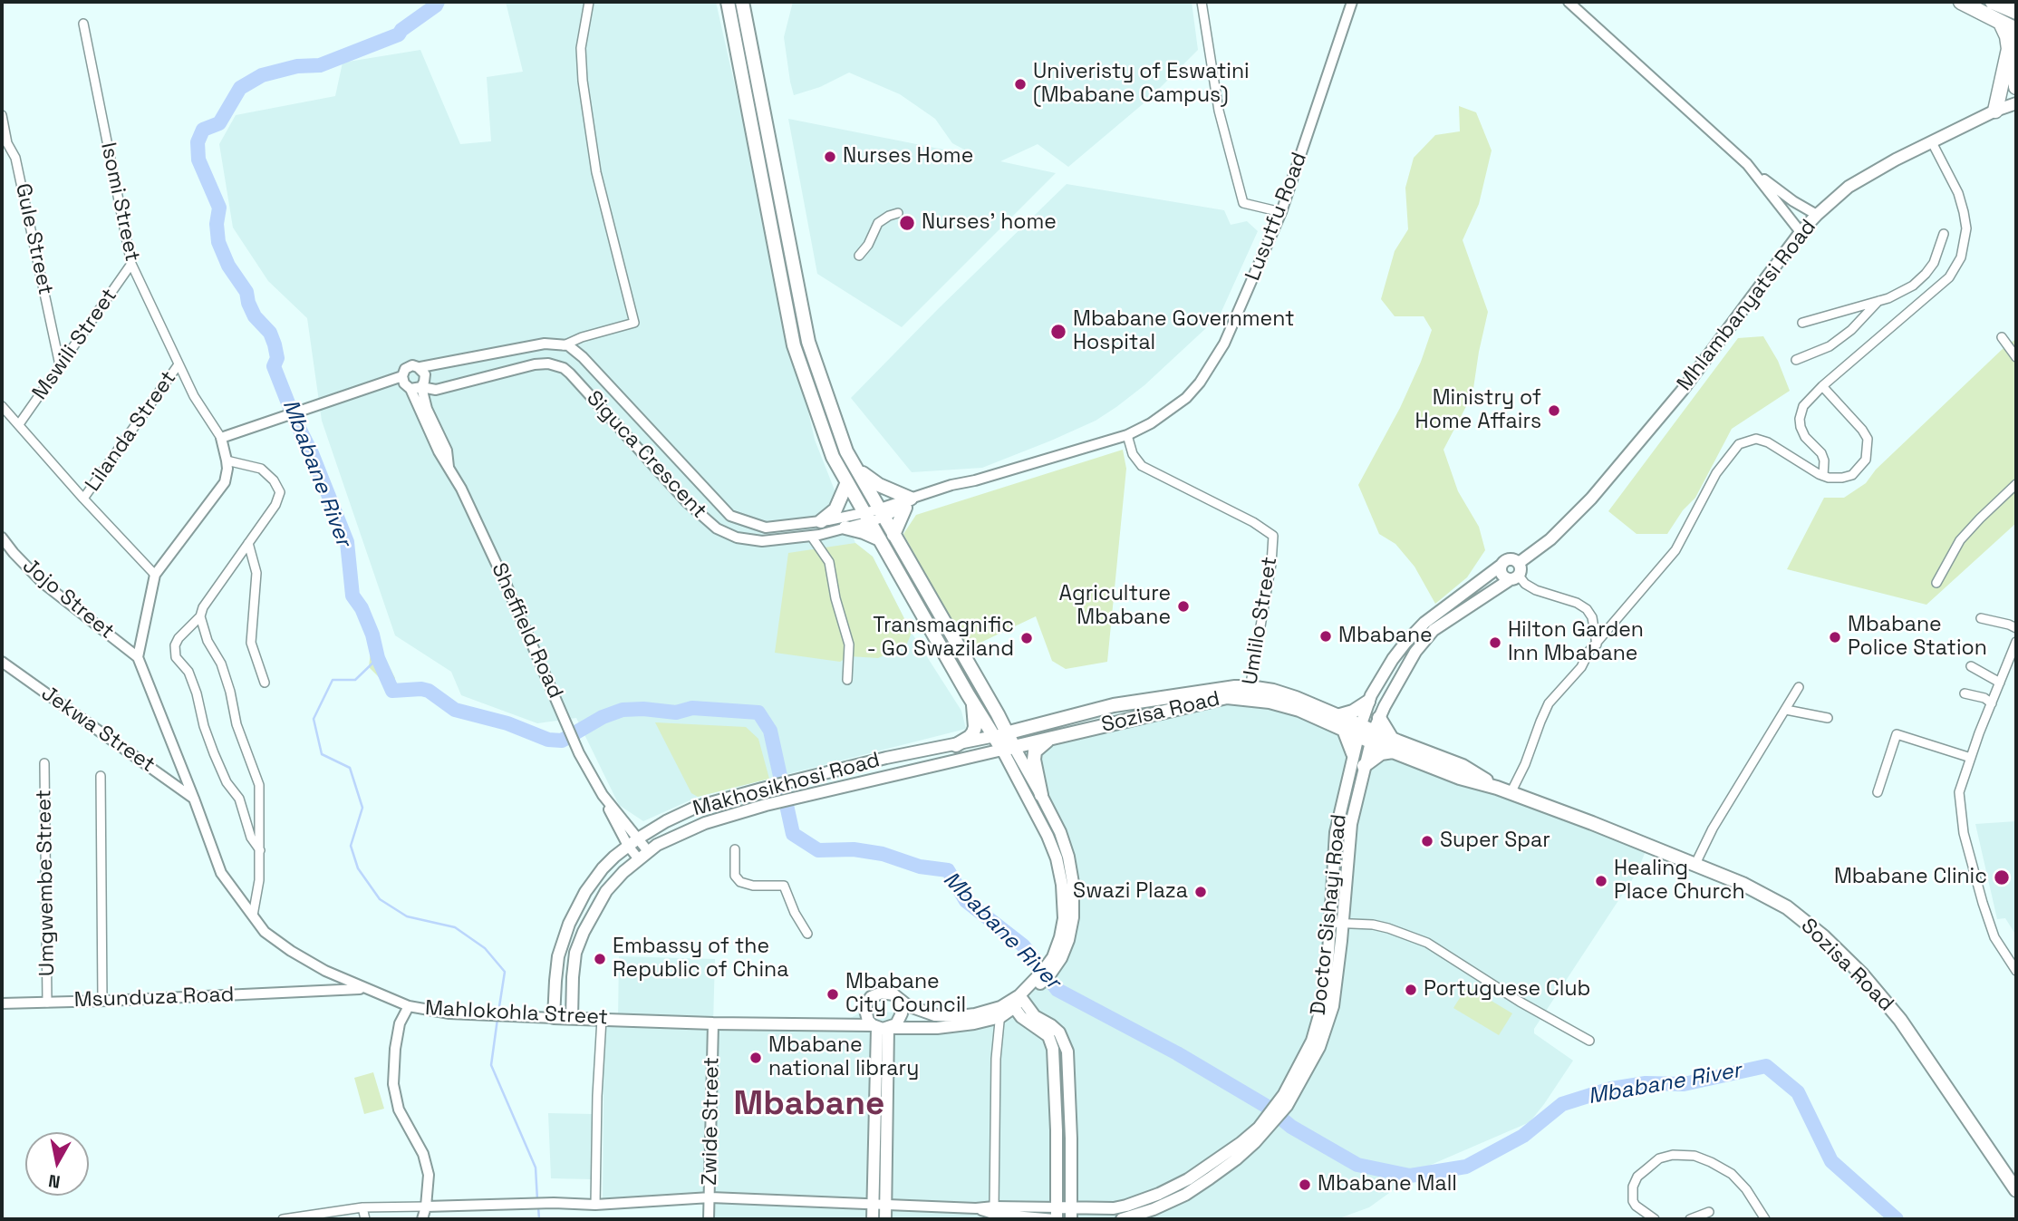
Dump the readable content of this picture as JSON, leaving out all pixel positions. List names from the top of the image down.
{
  "streets": {
    "main road": [
      "Mhlambanyatsi Road",
      "Sozisa Road",
      "Makhosikhosi Road",
      "Doctor Sishayi Road",
      "Mahlokohla Street"
    ],
    "street": [
      "Isomi Street",
      "Lusutfu Road",
      "Gule Street",
      "Mswili Street",
      "Lilanda Street",
      "Siguca Crescent",
      "Jojo Street",
      "Umlilo Street",
      "Sheffield Road",
      "Jekwa Street",
      "Umgwembe Street",
      "Msunduza Road",
      "Zwide Street"
    ]
  },
  "crossings": [
    ["Isomi Street", "Mswili Street"],
    ["Isomi Street", "Lilanda Street"],
    ["Lusutfu Road", "Siguca Crescent"],
    ["Lusutfu Road", "Umlilo Street"],
    ["Gule Street", "Mswili Street"],
    ["Jojo Street", "Mahlokohla Street"],
    ["Umlilo Street", "Sozisa Road"],
    ["Sheffield Road", "Makhosikhosi Road"],
    ["Sozisa Road", "Makhosikhosi Road"],
    ["Sozisa Road", "Doctor Sishayi Road"],
    ["Jekwa Street", "Mahlokohla Street"],
    ["Makhosikhosi Road", "Mahlokohla Street"],
    ["Umgwembe Street", "Msunduza Road"],
    ["Doctor Sishayi Road", "Zwide Street"],
    ["Msunduza Road", "Mahlokohla Street"],
    ["Mahlokohla Street", "Zwide Street"]
  ],
  "districts": ["Mbabane"],
  "water": ["Mbabane River"],
  "places": [
    "Univeristy of Eswatini (Mbabane Campus)",
    "Nurses Home",
    "Nurses' home",
    "Mbabane Government Hospital",
    "Ministry of Home Affairs",
    "Agriculture Mbabane",
    "Mbabane",
    "Mbabane Police Station",
    "Transmagnific - Go Swaziland",
    "Hilton Garden Inn Mbabane",
    "Super Spar",
    "Mbabane Clinic",
    "Healing Place Church",
    "Swazi Plaza",
    "Embassy of the Republic of China",
    "Portuguese Club",
    "Mbabane City Council",
    "Mbabane national library",
    "Mbabane Mall"
  ],
  "north": "bottom"
}
